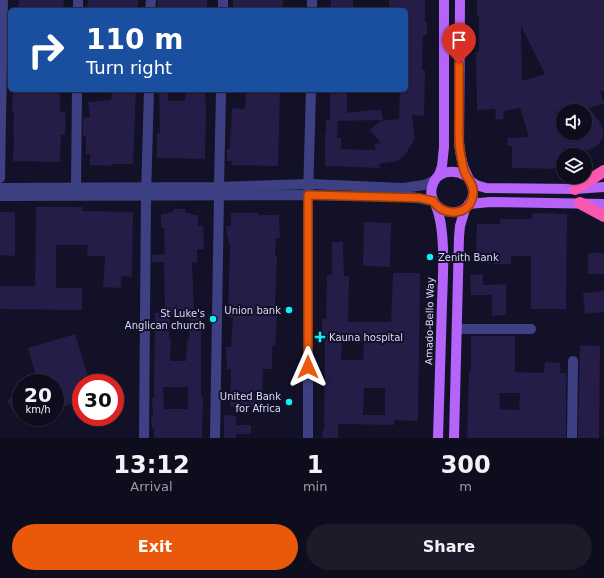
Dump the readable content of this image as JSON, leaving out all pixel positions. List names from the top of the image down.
{
  "streets": {
    "main road": ["Amado-Bello Way"]
  },
  "places": {
    "other": [
      "Zenith Bank",
      "Union bank",
      "St Luke's Anglican church",
      "United Bank for Africa"
    ],
    "health": ["Kauna hospital"]
  },
  "page": {
    "turn": ["110 m", "Turn right"],
    "speed": "20 km/h",
    "limit": "30",
    "eta": [
      "13:12",
      "Arrival",
      "1",
      "min",
      "300",
      "m"
    ],
    "buttons": ["Exit", "Share"]
  }
}
